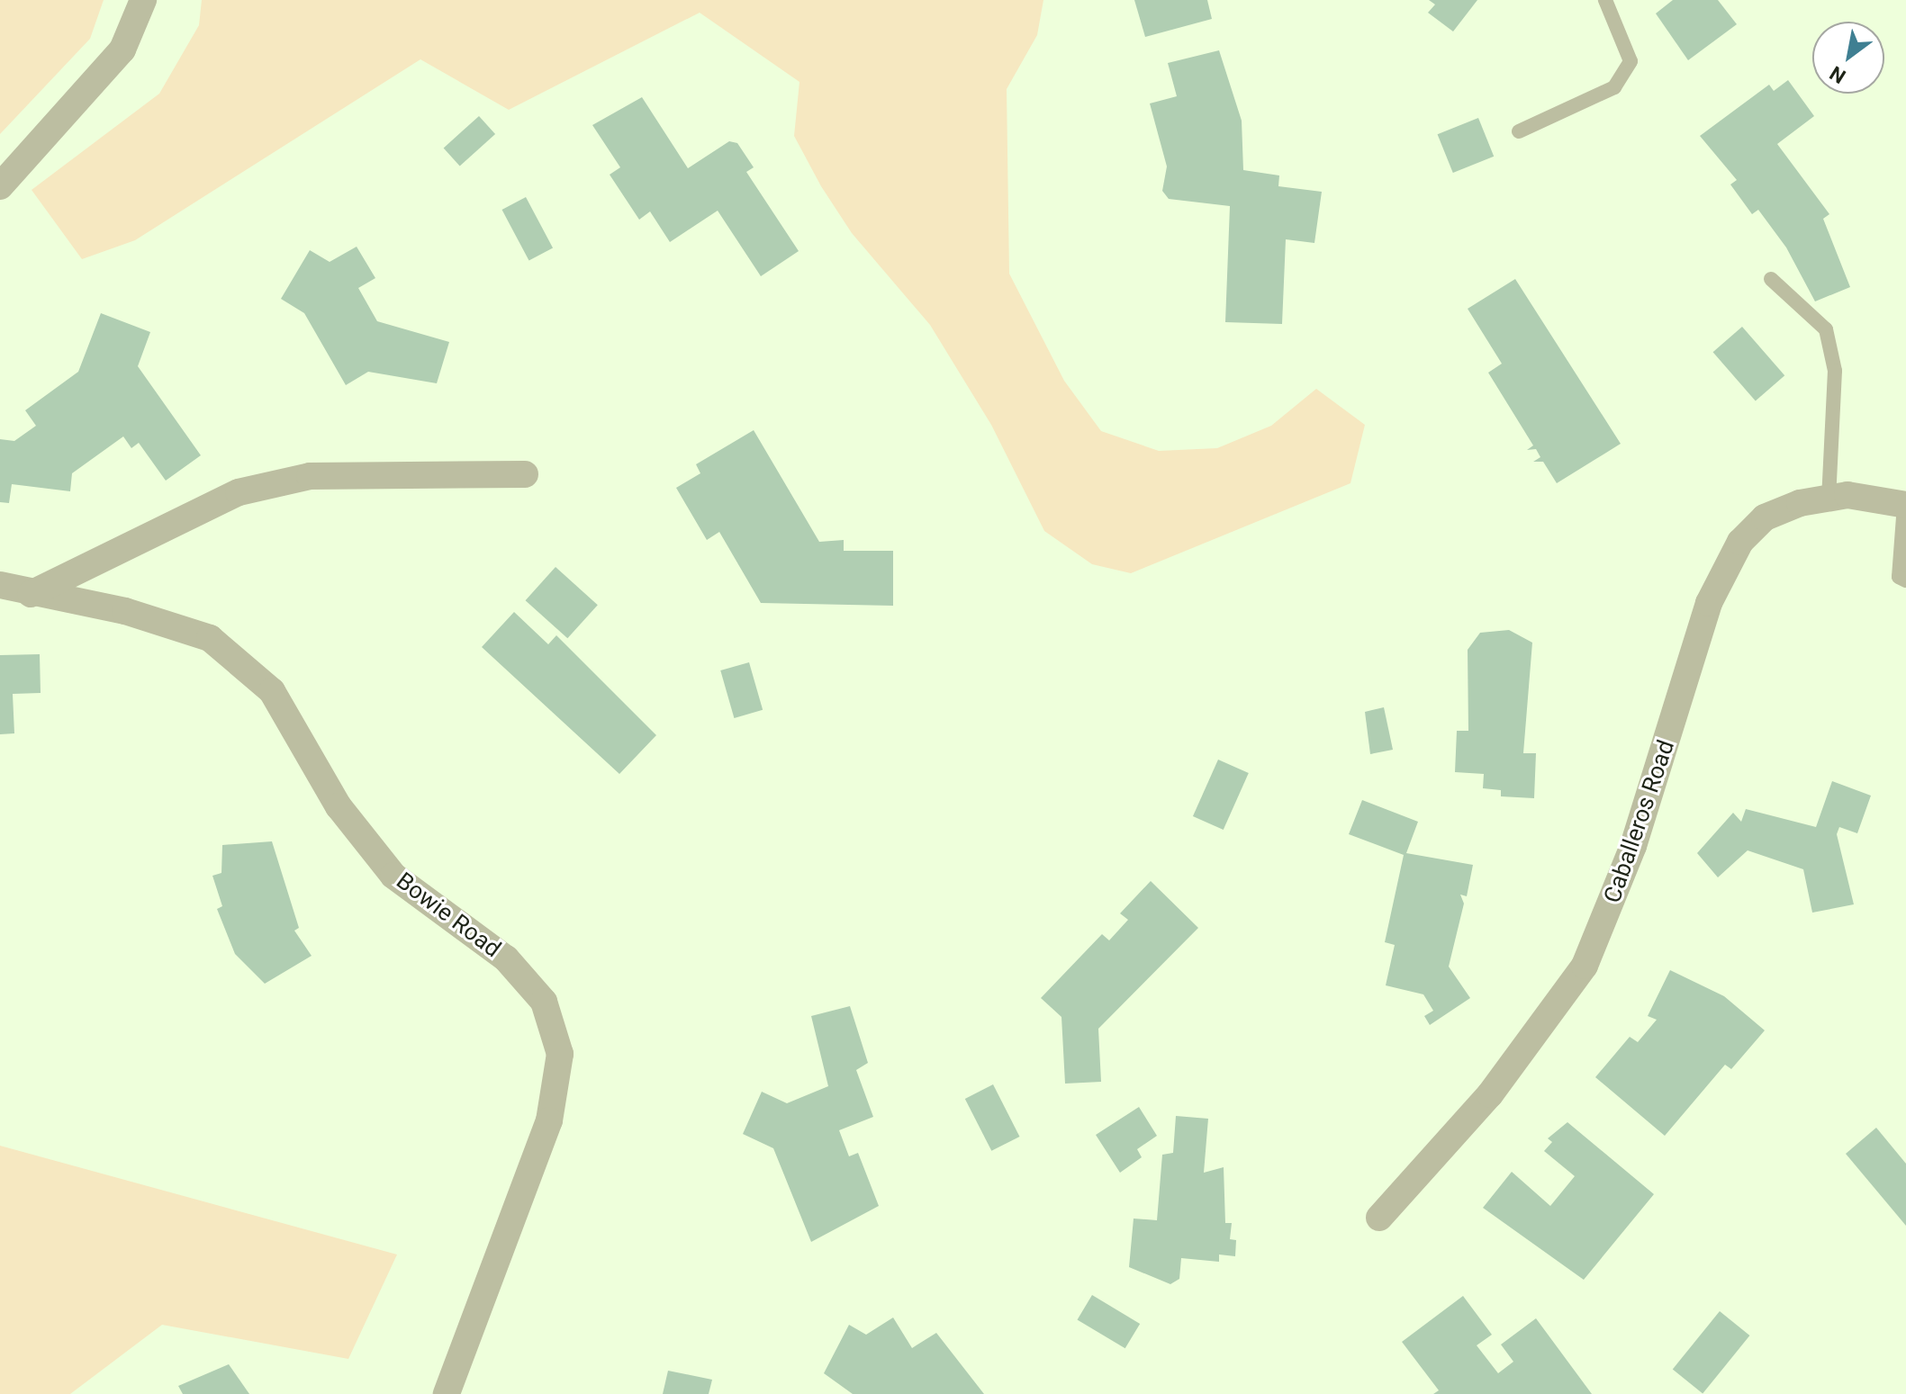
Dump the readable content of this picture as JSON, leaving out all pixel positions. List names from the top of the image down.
{
  "streets": {
    "street": ["Caballeros Road", "Bowie Road"]
  },
  "north": "bottom left"
}
